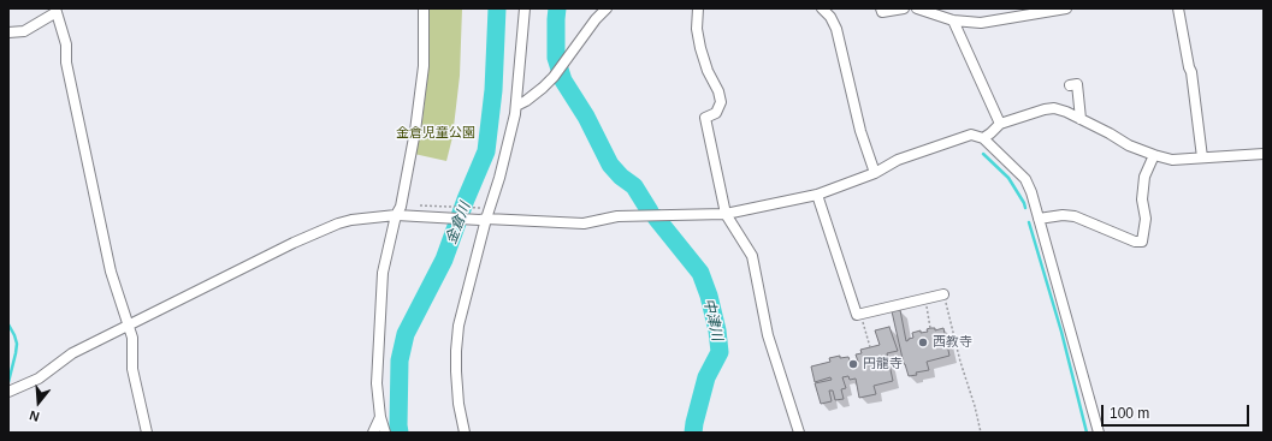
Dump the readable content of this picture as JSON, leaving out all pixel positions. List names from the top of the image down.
{
  "water": ["金倉川", "中津川"],
  "parks": ["金倉児童公園"],
  "places": ["西教寺", "円龍寺"],
  "scale_bar": "100 m",
  "north": "bottom"
}
